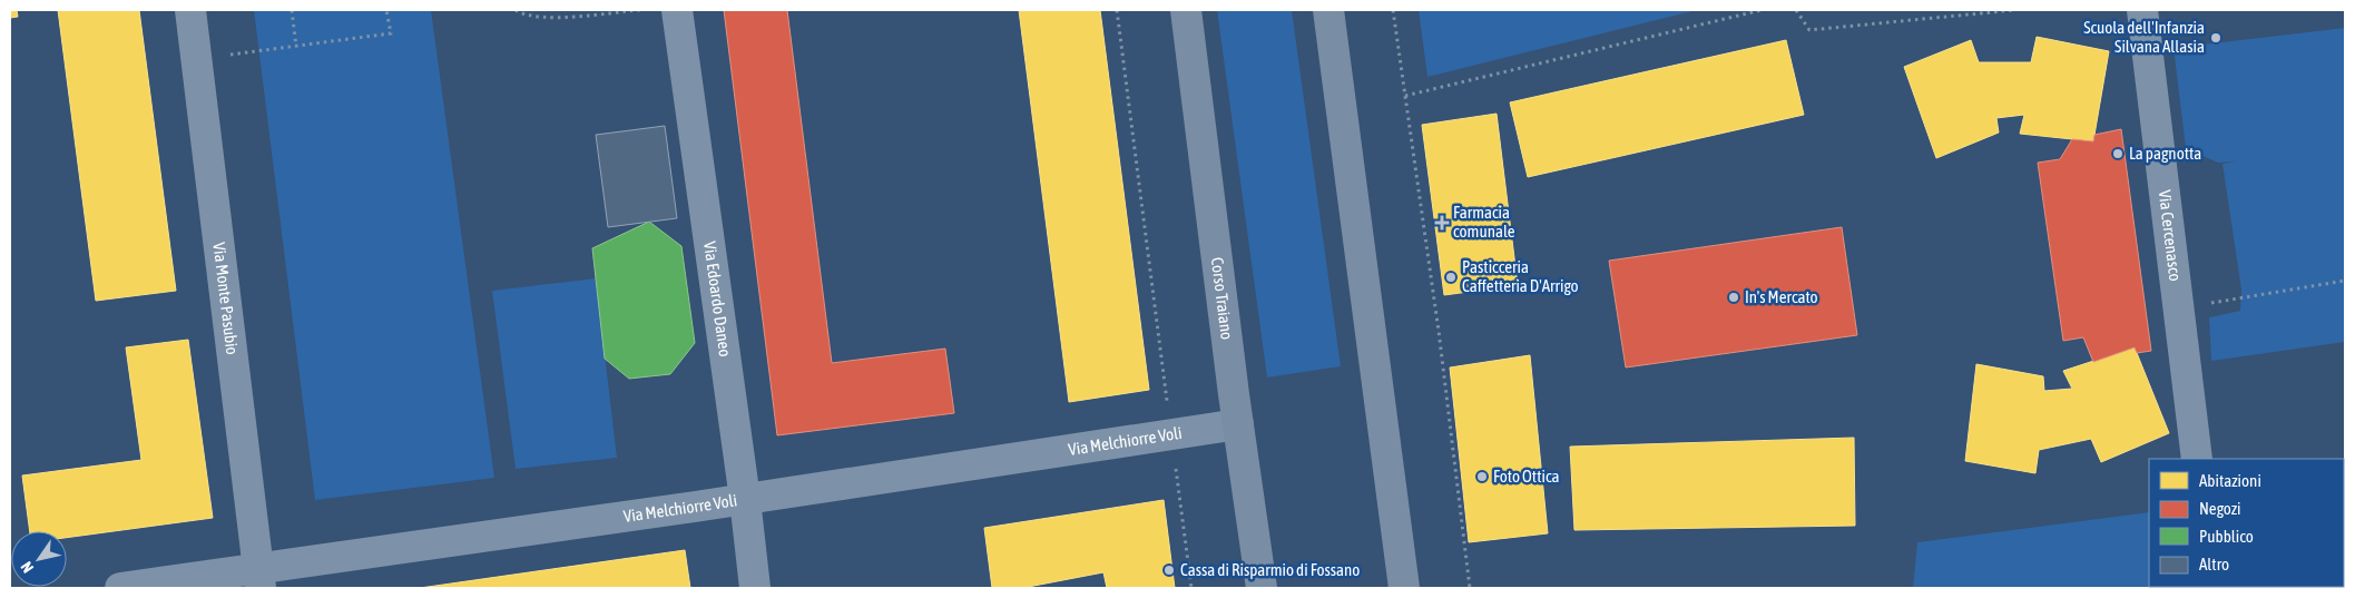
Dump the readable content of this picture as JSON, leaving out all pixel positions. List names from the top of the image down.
{
  "streets": {
    "main road": ["Corso Traiano"],
    "street": [
      "Via Cercenasco",
      "Via Edoardo Daneo",
      "Via Monte Pasubio",
      "Via Melchiorre Voli"
    ]
  },
  "crossings": [
    ["Via Edoardo Daneo", "Via Melchiorre Voli"],
    ["Via Monte Pasubio", "Via Melchiorre Voli"],
    ["Corso Traiano", "Via Melchiorre Voli"]
  ],
  "places": {
    "other": [
      "Scuola dell'Infanzia Silvana Allasia",
      "La pagnotta",
      "Pasticceria Caffetteria D'Arrigo",
      "In's Mercato",
      "Foto Ottica",
      "Cassa di Risparmio di Fossano"
    ],
    "health": ["Farmacia comunale"]
  },
  "legend": [
    "Abitazioni",
    "Negozi",
    "Pubblico",
    "Altro"
  ],
  "north": "bottom left"
}
